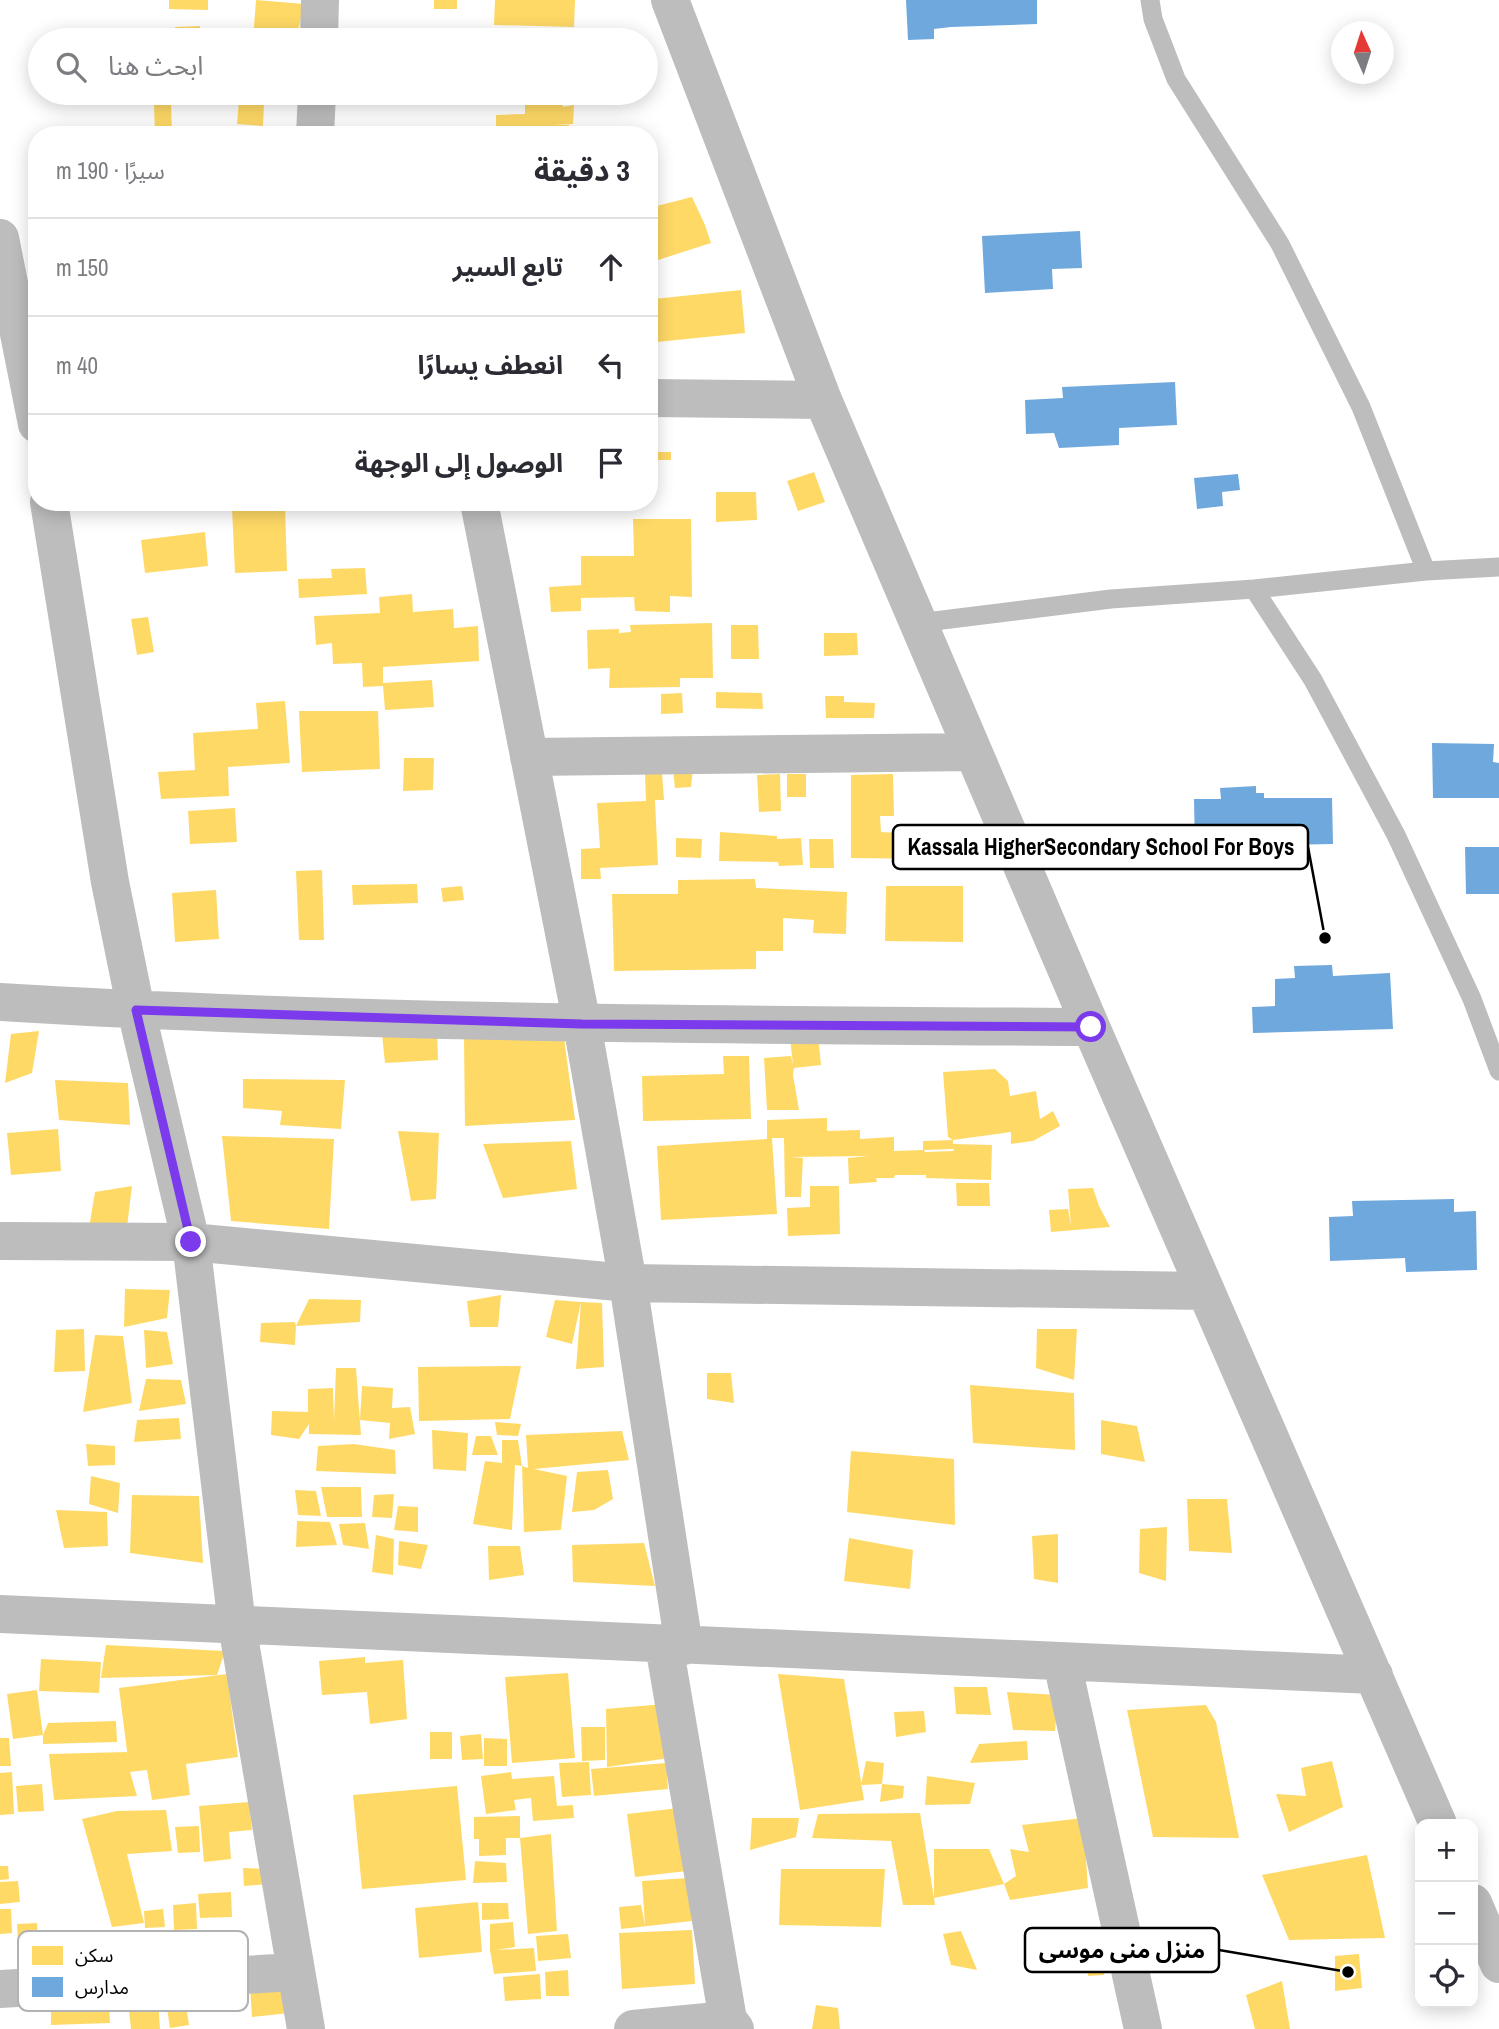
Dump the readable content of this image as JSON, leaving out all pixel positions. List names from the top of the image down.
{
  "places": ["Kassala HigherSecondary School For Boys", "منزل منى موسى"],
  "legend": ["سكن", "مدارس"],
  "north": "top",
  "page": {
    "search": "ابحث هنا",
    "heading": ["3 دقيقة", "سيرًا · 190 m"],
    "list": [
      ["تابع السير", "150 m"],
      ["انعطف يسارًا", "40 m"],
      "الوصول إلى الوجهة"
    ],
    "map_buttons": ["+", "−"]
  }
}
